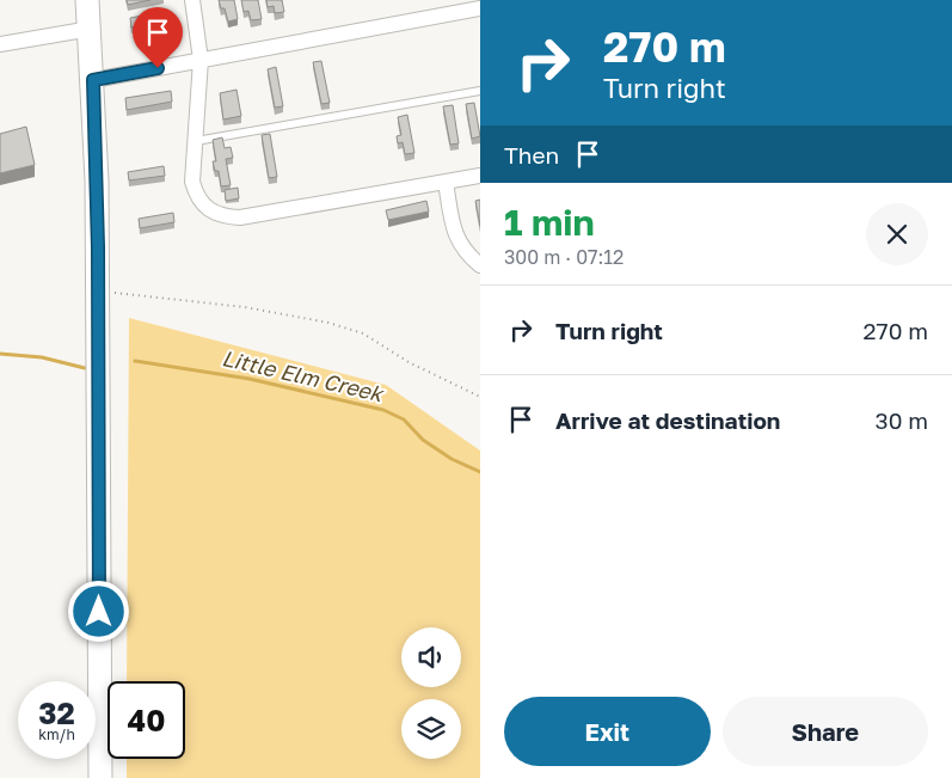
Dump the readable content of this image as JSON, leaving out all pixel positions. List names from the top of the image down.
{
  "water": ["Little Elm Creek"],
  "page": {
    "turn": ["270 m", "Turn right"],
    "then": "Then",
    "heading": ["1 min", "300 m · 07:12"],
    "list": [
      {
        "name": "Turn right",
        "value": "270 m"
      },
      {
        "name": "Arrive at destination",
        "value": "30 m"
      }
    ],
    "speed": "32 km/h",
    "limit": "40",
    "buttons": ["Exit", "Share"]
  }
}
